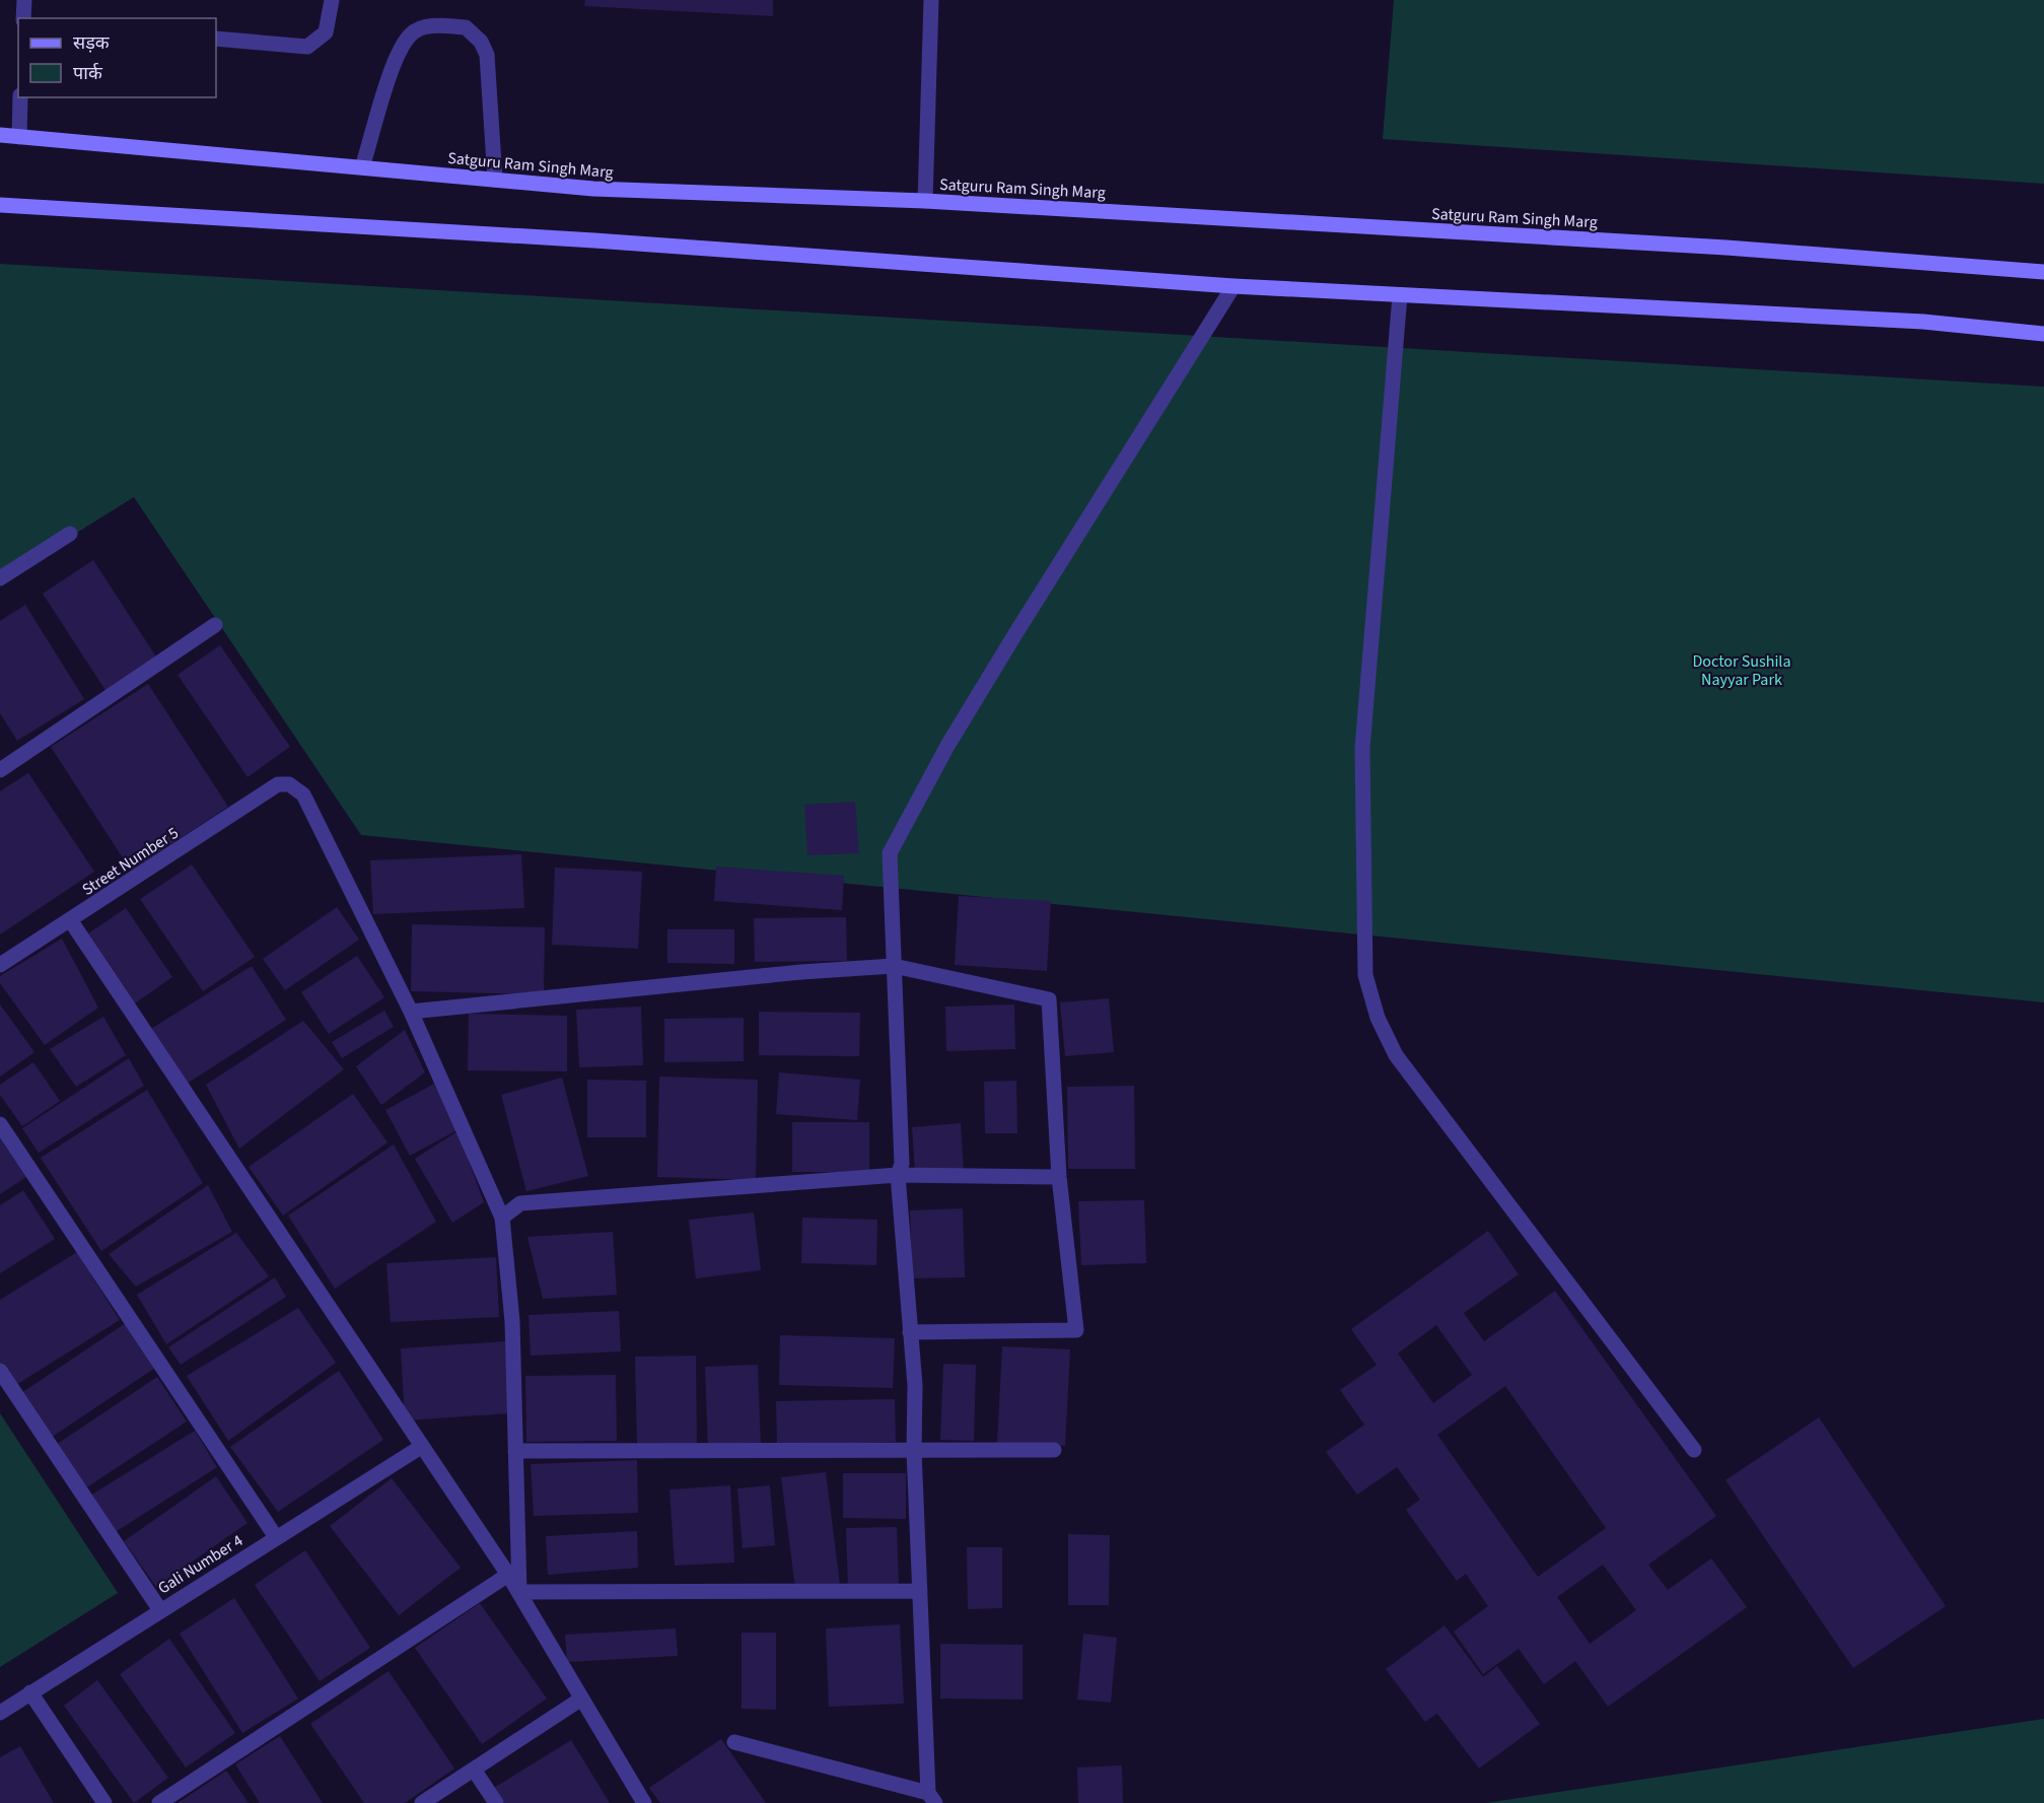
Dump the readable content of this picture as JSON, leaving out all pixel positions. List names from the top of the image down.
{
  "streets": {
    "main road": ["Satguru Ram Singh Marg"],
    "street": ["Street Number 5", "Gali Number 4"]
  },
  "parks": ["Doctor Sushila Nayyar Park"],
  "legend": ["सड़क", "पार्क"]
}
